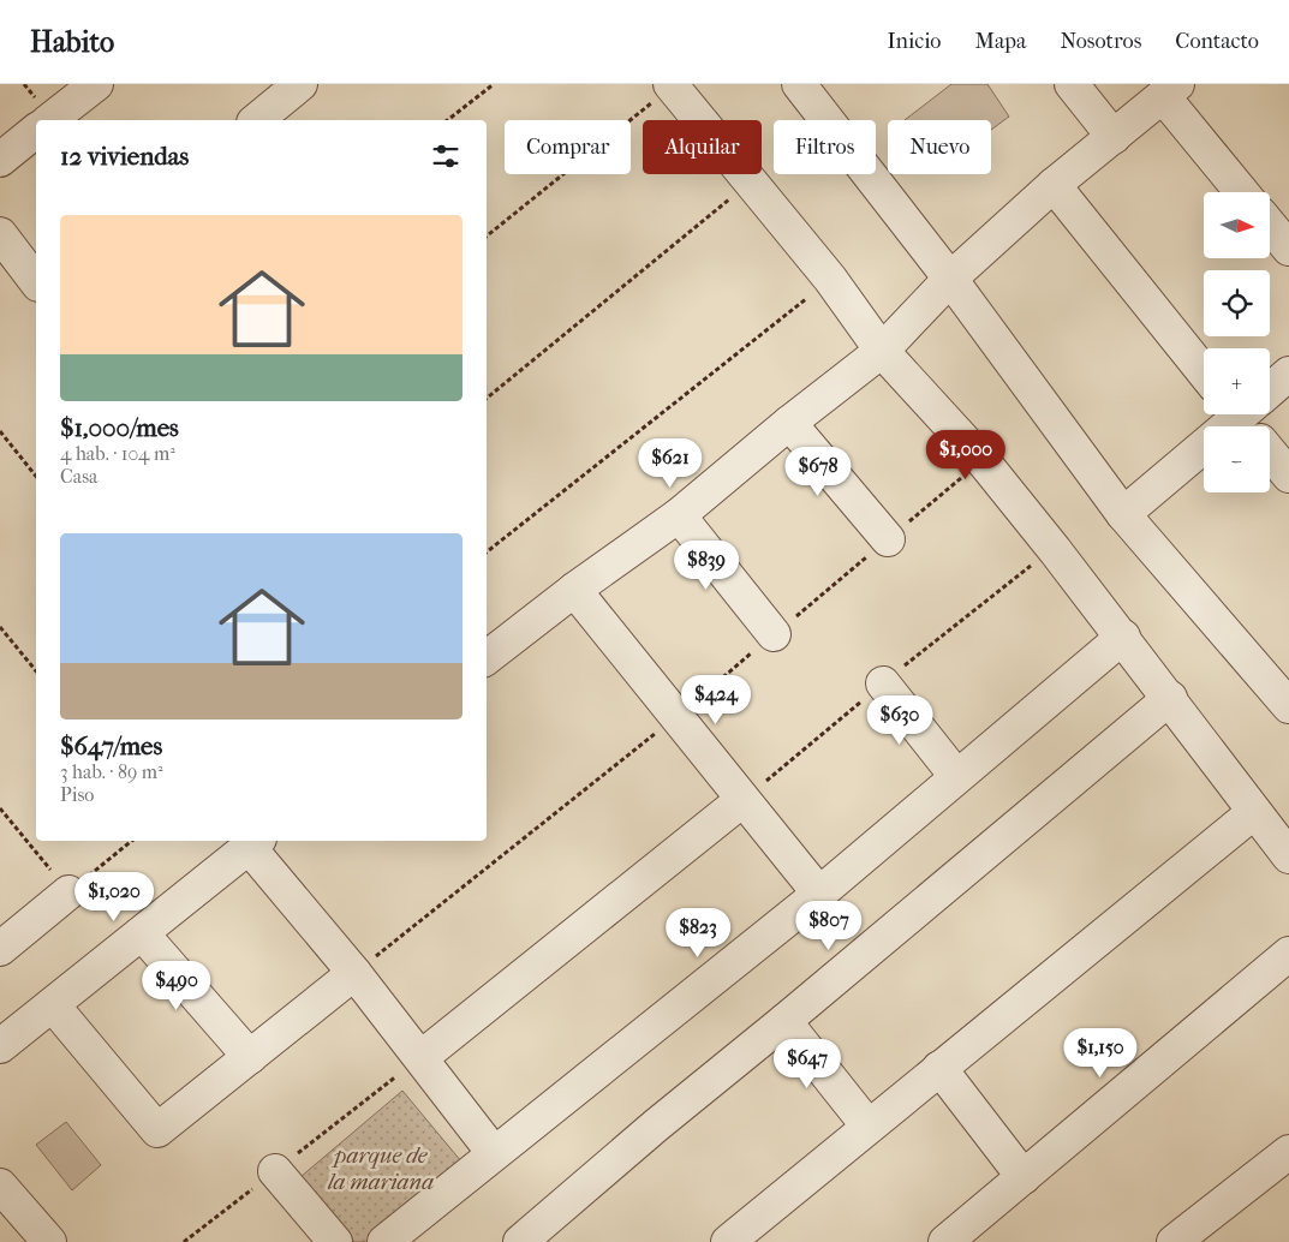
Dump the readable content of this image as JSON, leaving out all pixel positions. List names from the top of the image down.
{
  "parks": ["parque de la mariana"],
  "north": "right",
  "page": {
    "header": "Habito",
    "nav": [
      "Inicio",
      "Mapa",
      "Nosotros",
      "Contacto"
    ],
    "chip": [
      "Comprar",
      "Alquilar",
      "Filtros",
      "Nuevo"
    ],
    "heading": "12 viviendas",
    "map_buttons": ["+", "−"],
    "list": [
      {
        "name": "$1,000/mes",
        "note": "4 hab. · 104 m² · Casa"
      },
      {
        "name": "$647/mes",
        "note": "3 hab. · 89 m² · Piso"
      }
    ],
    "price": [
      "$1,000",
      "$621",
      "$678",
      "$839",
      "$424",
      "$630",
      "$1,020",
      "$807",
      "$823",
      "$490",
      "$1,150",
      "$647"
    ]
  }
}
